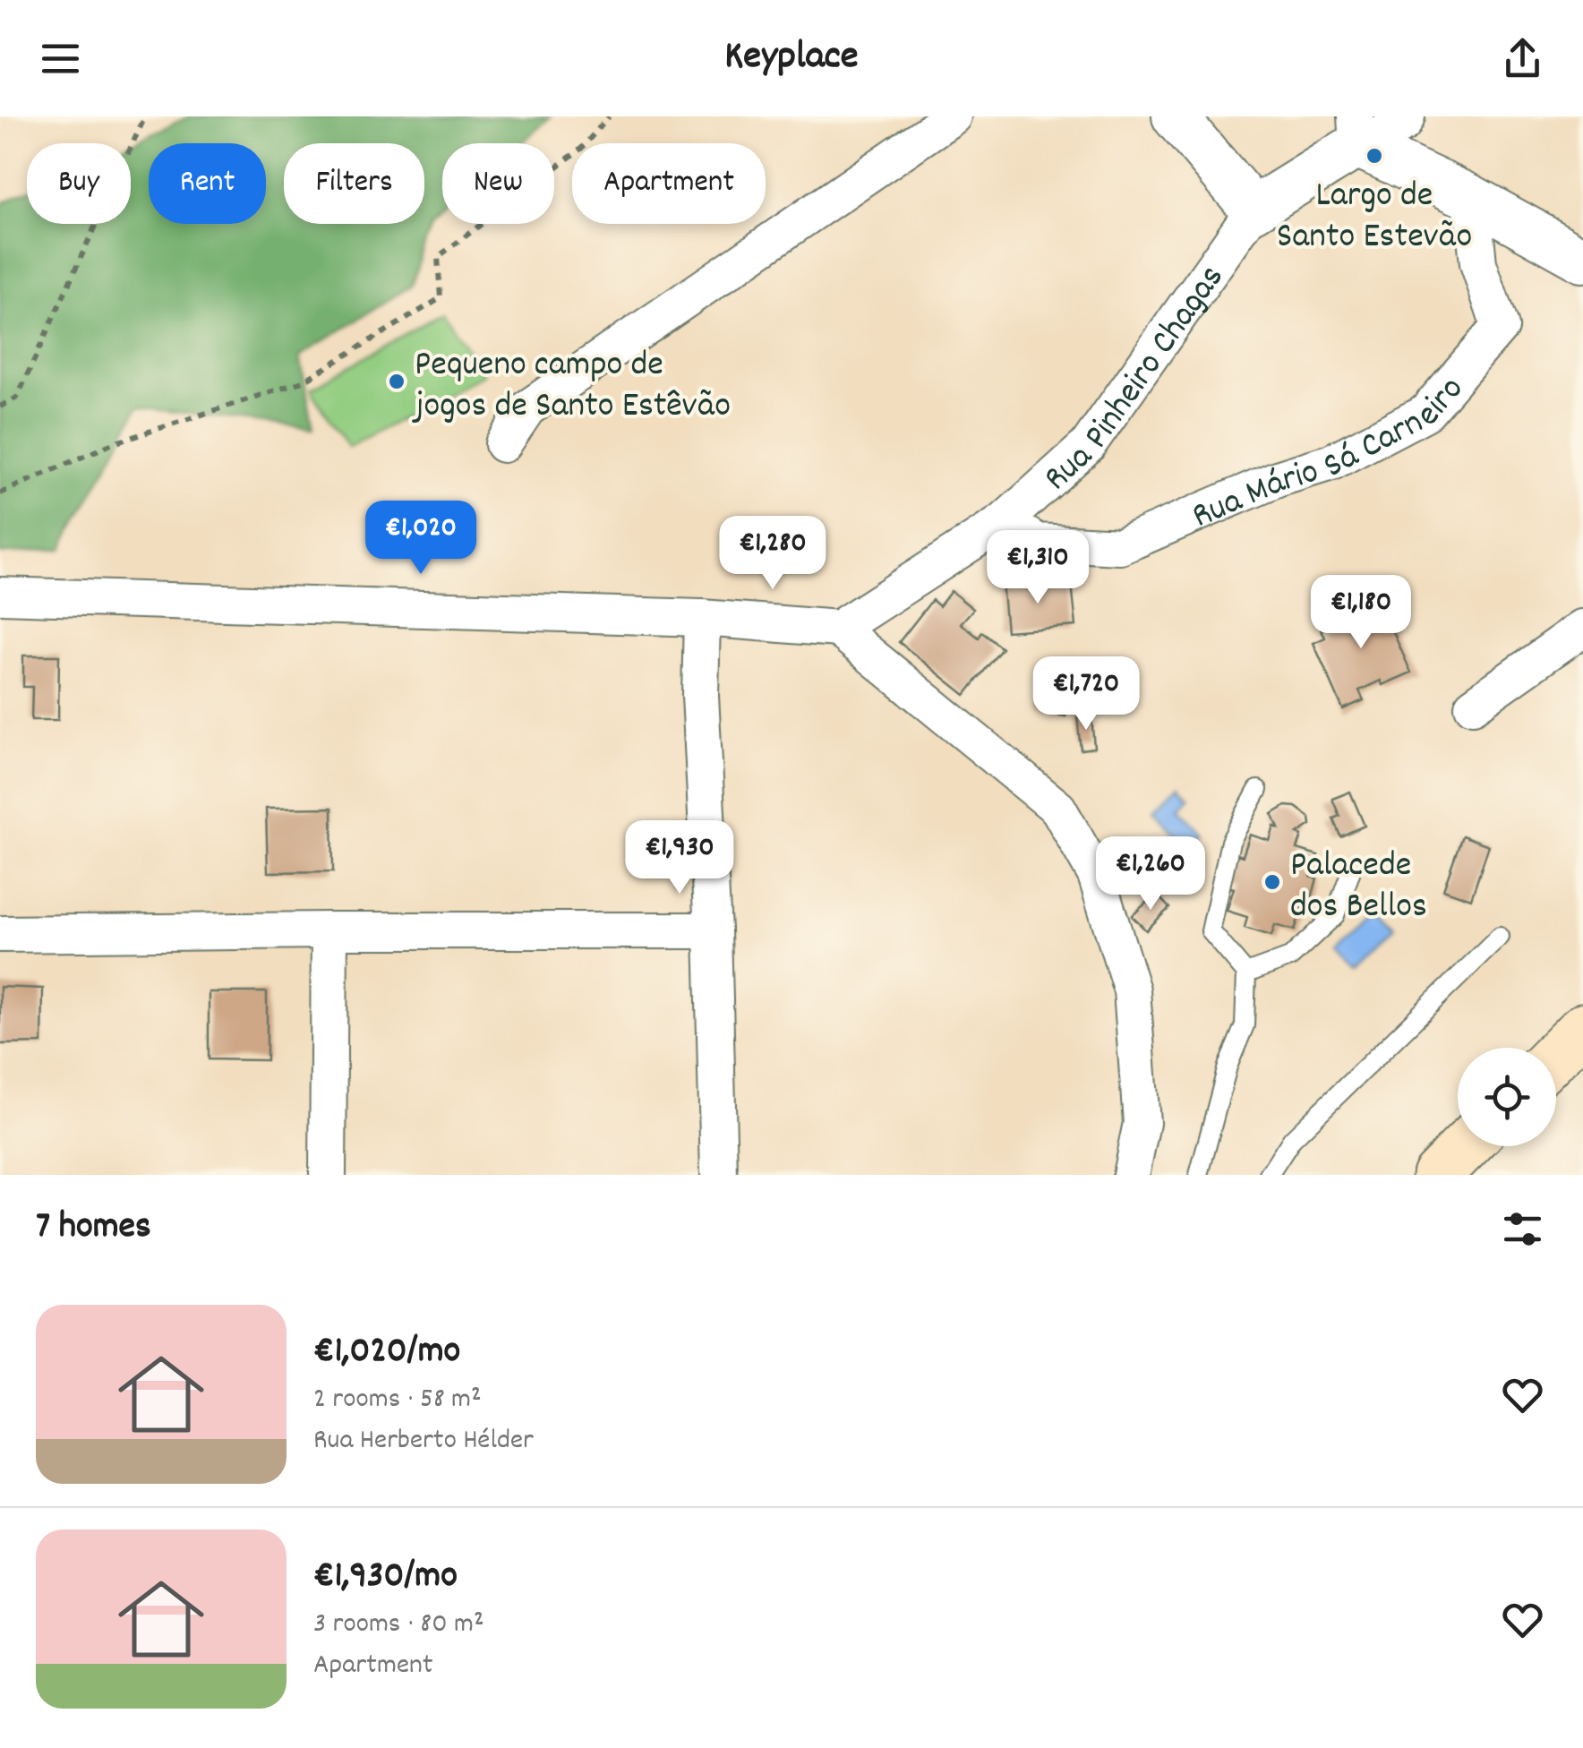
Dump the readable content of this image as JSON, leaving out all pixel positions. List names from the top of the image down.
{
  "streets": {
    "street": ["Rua Pinheiro Chagas", "Rua Mário Sá Carneiro"]
  },
  "crossings": [
    ["Rua Pinheiro Chagas", "Rua Mário Sá Carneiro"]
  ],
  "places": ["Largo de Santo Estevão", "Pequeno campo de jogos de Santo Estêvão", "Palacede dos Bellos"],
  "page": {
    "header": "Keyplace",
    "chip": [
      "Buy",
      "Rent",
      "Filters",
      "New",
      "Apartment"
    ],
    "price": [
      "€1,020",
      "€1,280",
      "€1,310",
      "€1,180",
      "€1,720",
      "€1,930",
      "€1,260"
    ],
    "heading": "7 homes",
    "list": [
      {
        "name": "€1,020/mo",
        "note": "2 rooms · 58 m² · Rua Herberto Hélder"
      },
      {
        "name": "€1,930/mo",
        "note": "3 rooms · 80 m² · Apartment"
      }
    ]
  }
}
